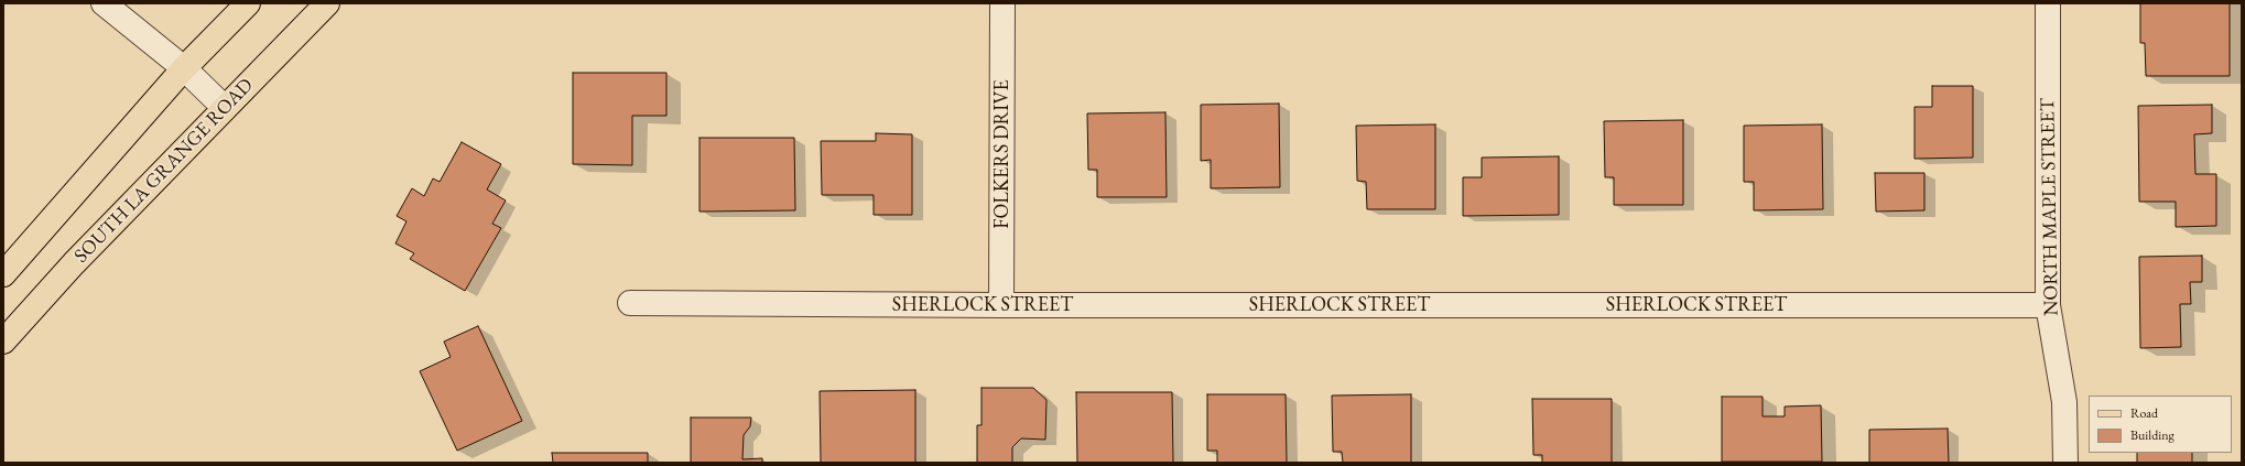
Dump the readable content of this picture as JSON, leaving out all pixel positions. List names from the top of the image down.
{
  "streets": {
    "main road": ["SOUTH LA GRANGE ROAD"],
    "street": ["FOLKERS DRIVE", "NORTH MAPLE STREET", "SHERLOCK STREET"]
  },
  "crossings": [
    ["FOLKERS DRIVE", "SHERLOCK STREET"],
    ["NORTH MAPLE STREET", "SHERLOCK STREET"]
  ],
  "legend": ["Road", "Building"]
}
